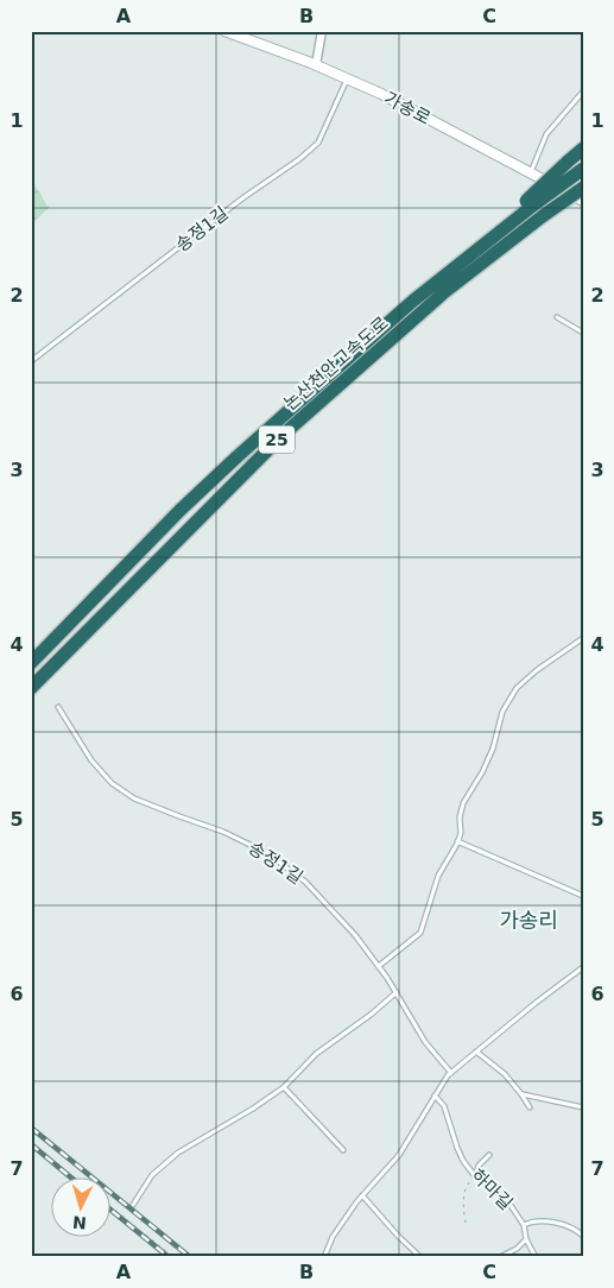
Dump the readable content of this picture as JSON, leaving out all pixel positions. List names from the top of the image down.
{
  "streets": {
    "highway": ["논산천안고속도로", "25"],
    "street": ["가송로"],
    "lane": ["송정1길", "하마길"]
  },
  "crossings": [
    ["가송로", "송정1길"]
  ],
  "districts": ["가송리"],
  "north": "bottom",
  "grid": {
    "columns": ["A", "B", "C"],
    "rows": [
      "1",
      "2",
      "3",
      "4",
      "5",
      "6",
      "7"
    ]
  }
}
